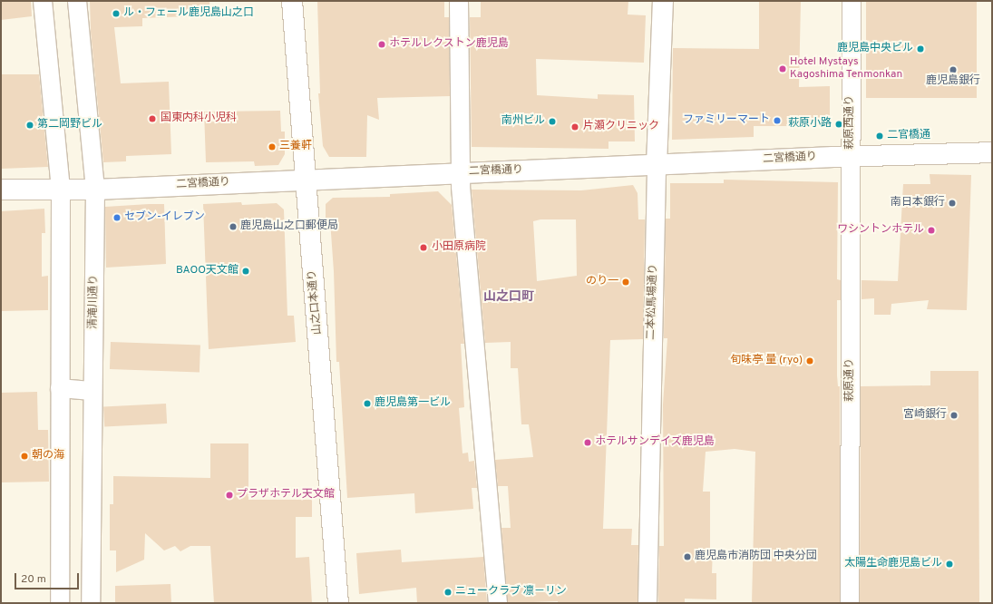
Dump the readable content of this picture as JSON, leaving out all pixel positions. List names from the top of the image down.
{
  "streets": {
    "street": [
      "萩原西通り",
      "二宮橋通り",
      "清滝川通り",
      "山之口本通り",
      "二本松馬場通り",
      "萩原通り"
    ]
  },
  "crossings": [
    ["萩原西通り", "二宮橋通り"],
    ["萩原西通り", "萩原通り"],
    ["二宮橋通り", "清滝川通り"],
    ["二宮橋通り", "山之口本通り"],
    ["二宮橋通り", "二本松馬場通り"],
    ["二宮橋通り", "萩原通り"]
  ],
  "districts": ["山之口町"],
  "places": [
    "ル・フェール鹿児島山之口",
    "ホテルレクストン鹿児島",
    "鹿児島中央ビル",
    "Hotel Mystays Kagoshima Tenmonkan",
    "鹿児島銀行",
    "国東内科小児科",
    "ファミリーマート",
    "南州ビル",
    "萩原小路",
    "第二岡野ビル",
    "片瀬クリニック",
    "二官橋通",
    "三養軒",
    "南日本銀行",
    "セブン-イレブン",
    "鹿児島山之口郵便局",
    "ワシントンホテル",
    "小田原病院",
    "BAOO天文館",
    "のり一",
    "旬味亭 量 (ryo)",
    "鹿児島第一ビル",
    "宮崎銀行",
    "ホテルサンデイズ鹿児島",
    "朝の海",
    "プラザホテル天文館",
    "鹿児島市消防団 中央分団",
    "太陽生命鹿児島ビル",
    "ニュークラブ 凛－リン"
  ],
  "scale_bar": "20 m"
}
